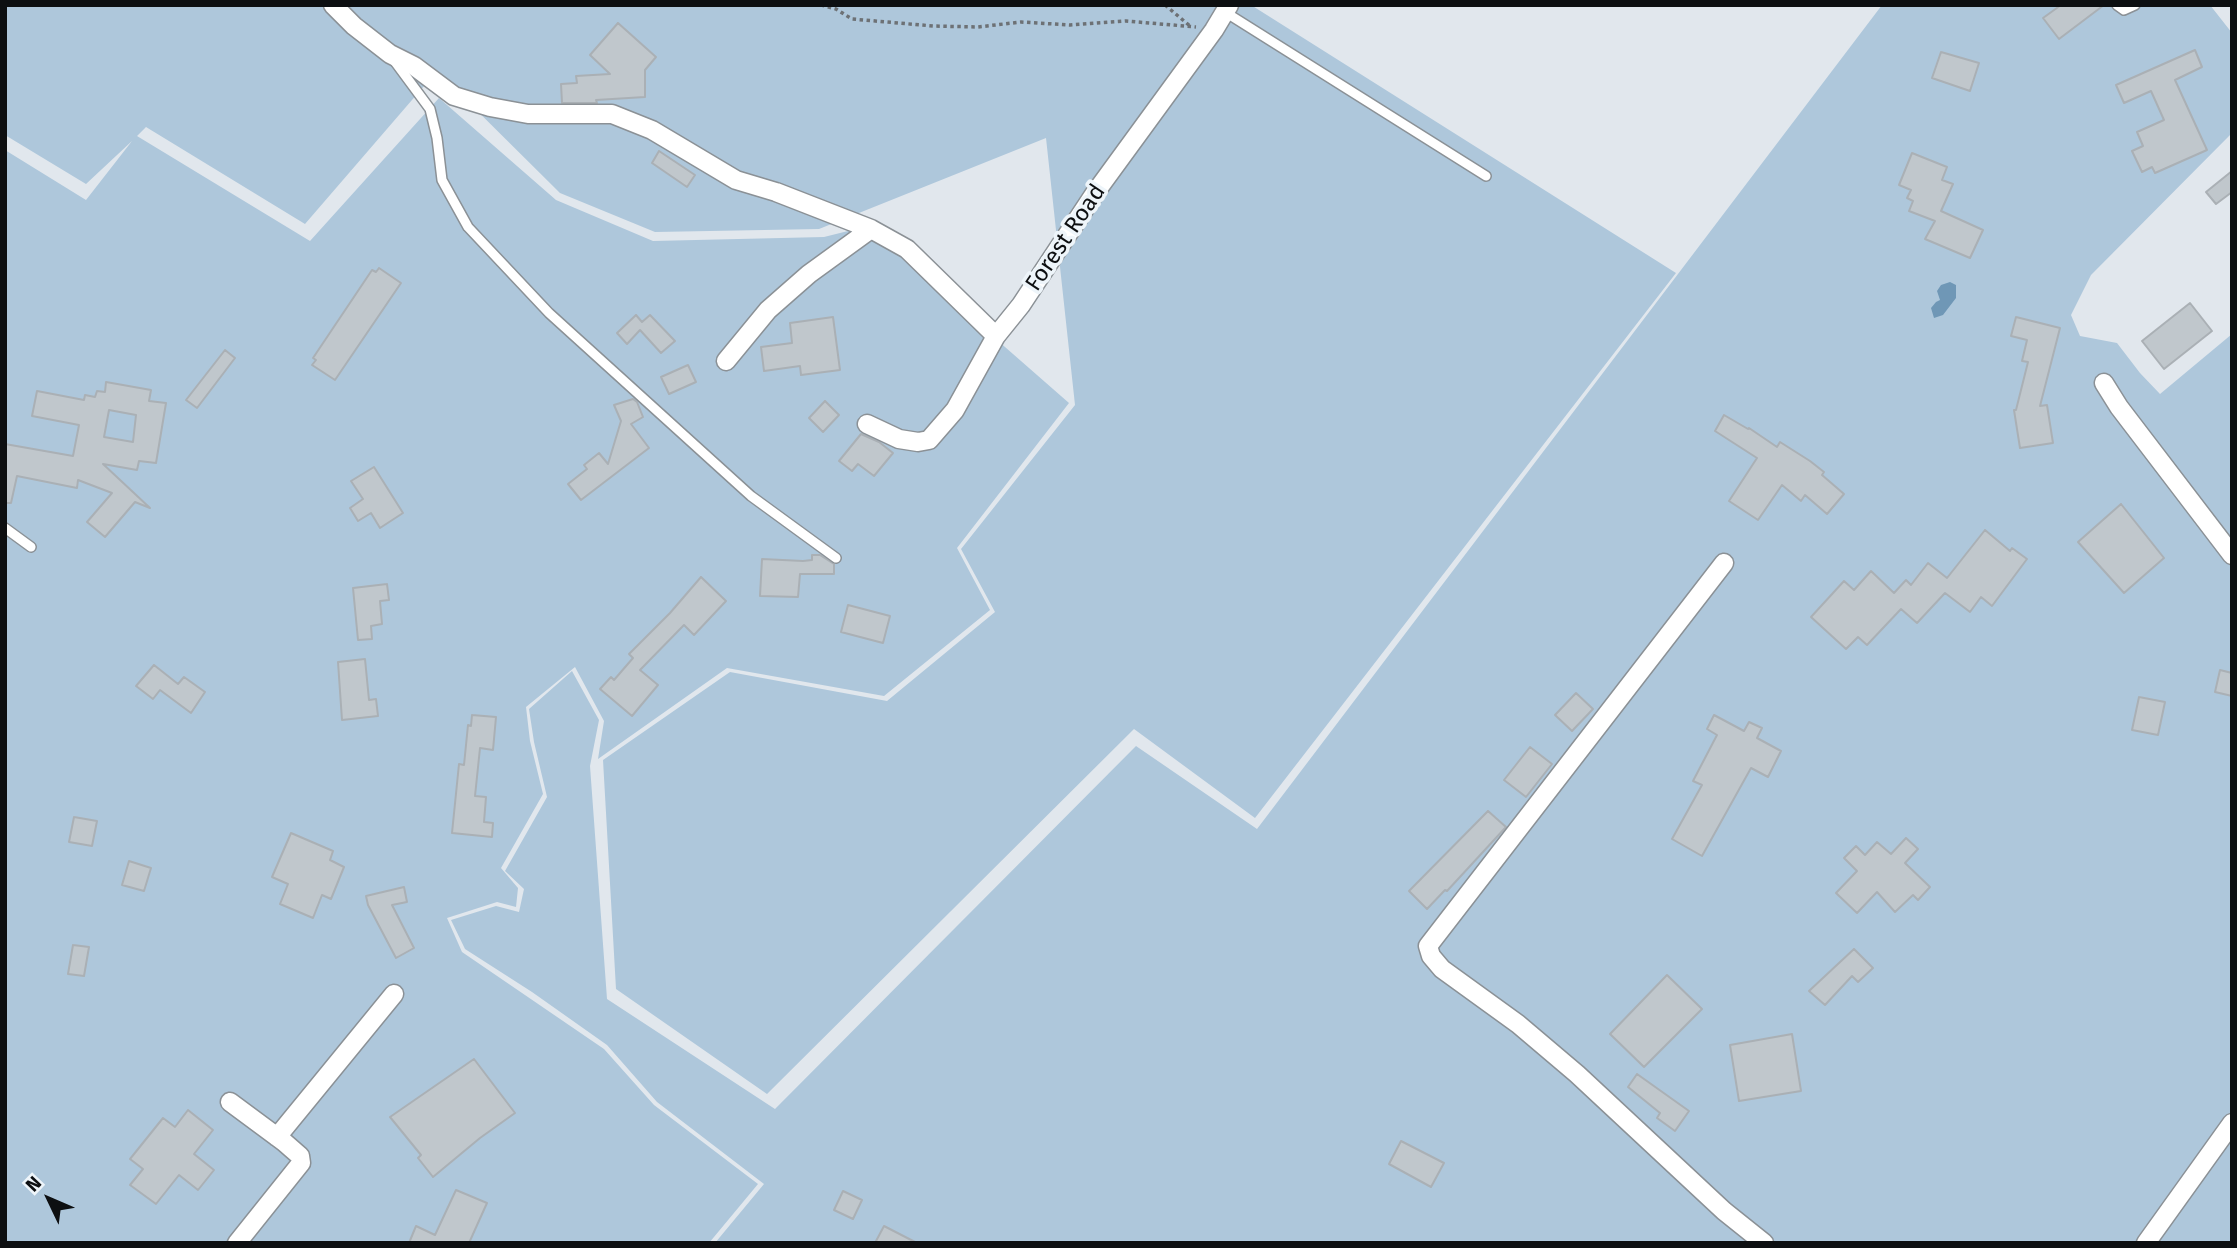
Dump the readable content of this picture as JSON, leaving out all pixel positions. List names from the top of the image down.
{
  "streets": {
    "street": ["Forest Road"]
  },
  "north": "top left"
}
